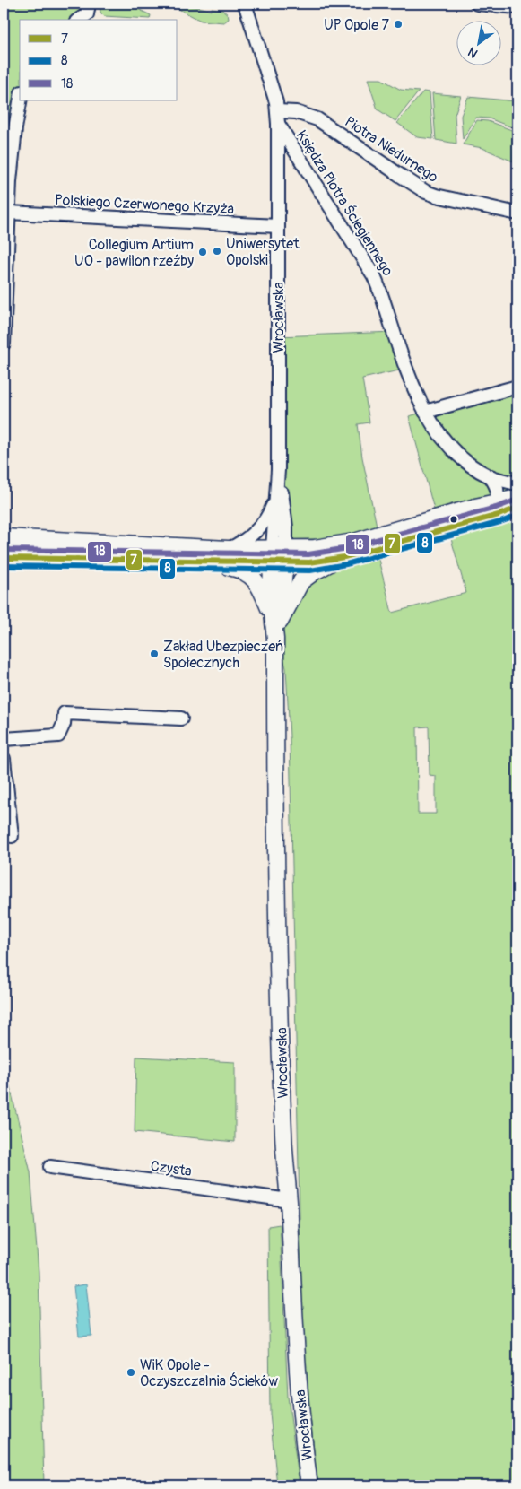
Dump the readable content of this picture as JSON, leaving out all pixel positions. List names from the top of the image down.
{
  "streets": {
    "main road": ["Wrocławska"],
    "street": [
      "Piotra Niedurnego",
      "Księdza Piotra Ściegiennego",
      "Polskiego Czerwonego Krzyża",
      "Czysta"
    ]
  },
  "crossings": [
    ["Piotra Niedurnego", "Księdza Piotra Ściegiennego"],
    ["Piotra Niedurnego", "Wrocławska"],
    ["Księdza Piotra Ściegiennego", "Wrocławska"],
    ["Polskiego Czerwonego Krzyża", "Wrocławska"],
    ["Wrocławska", "Czysta"]
  ],
  "places": [
    "UP Opole 7",
    "Uniwersytet Opolski",
    "Collegium Artium UO - pawilon rzeźby",
    "Zakład Ubezpieczeń Społecznych",
    "WiK Opole - Oczyszczalnia Ścieków"
  ],
  "lines": ["transit line 18", "transit line 7", "transit line 8"],
  "legend": ["7", "8", "18"],
  "north": "bottom left"
}
